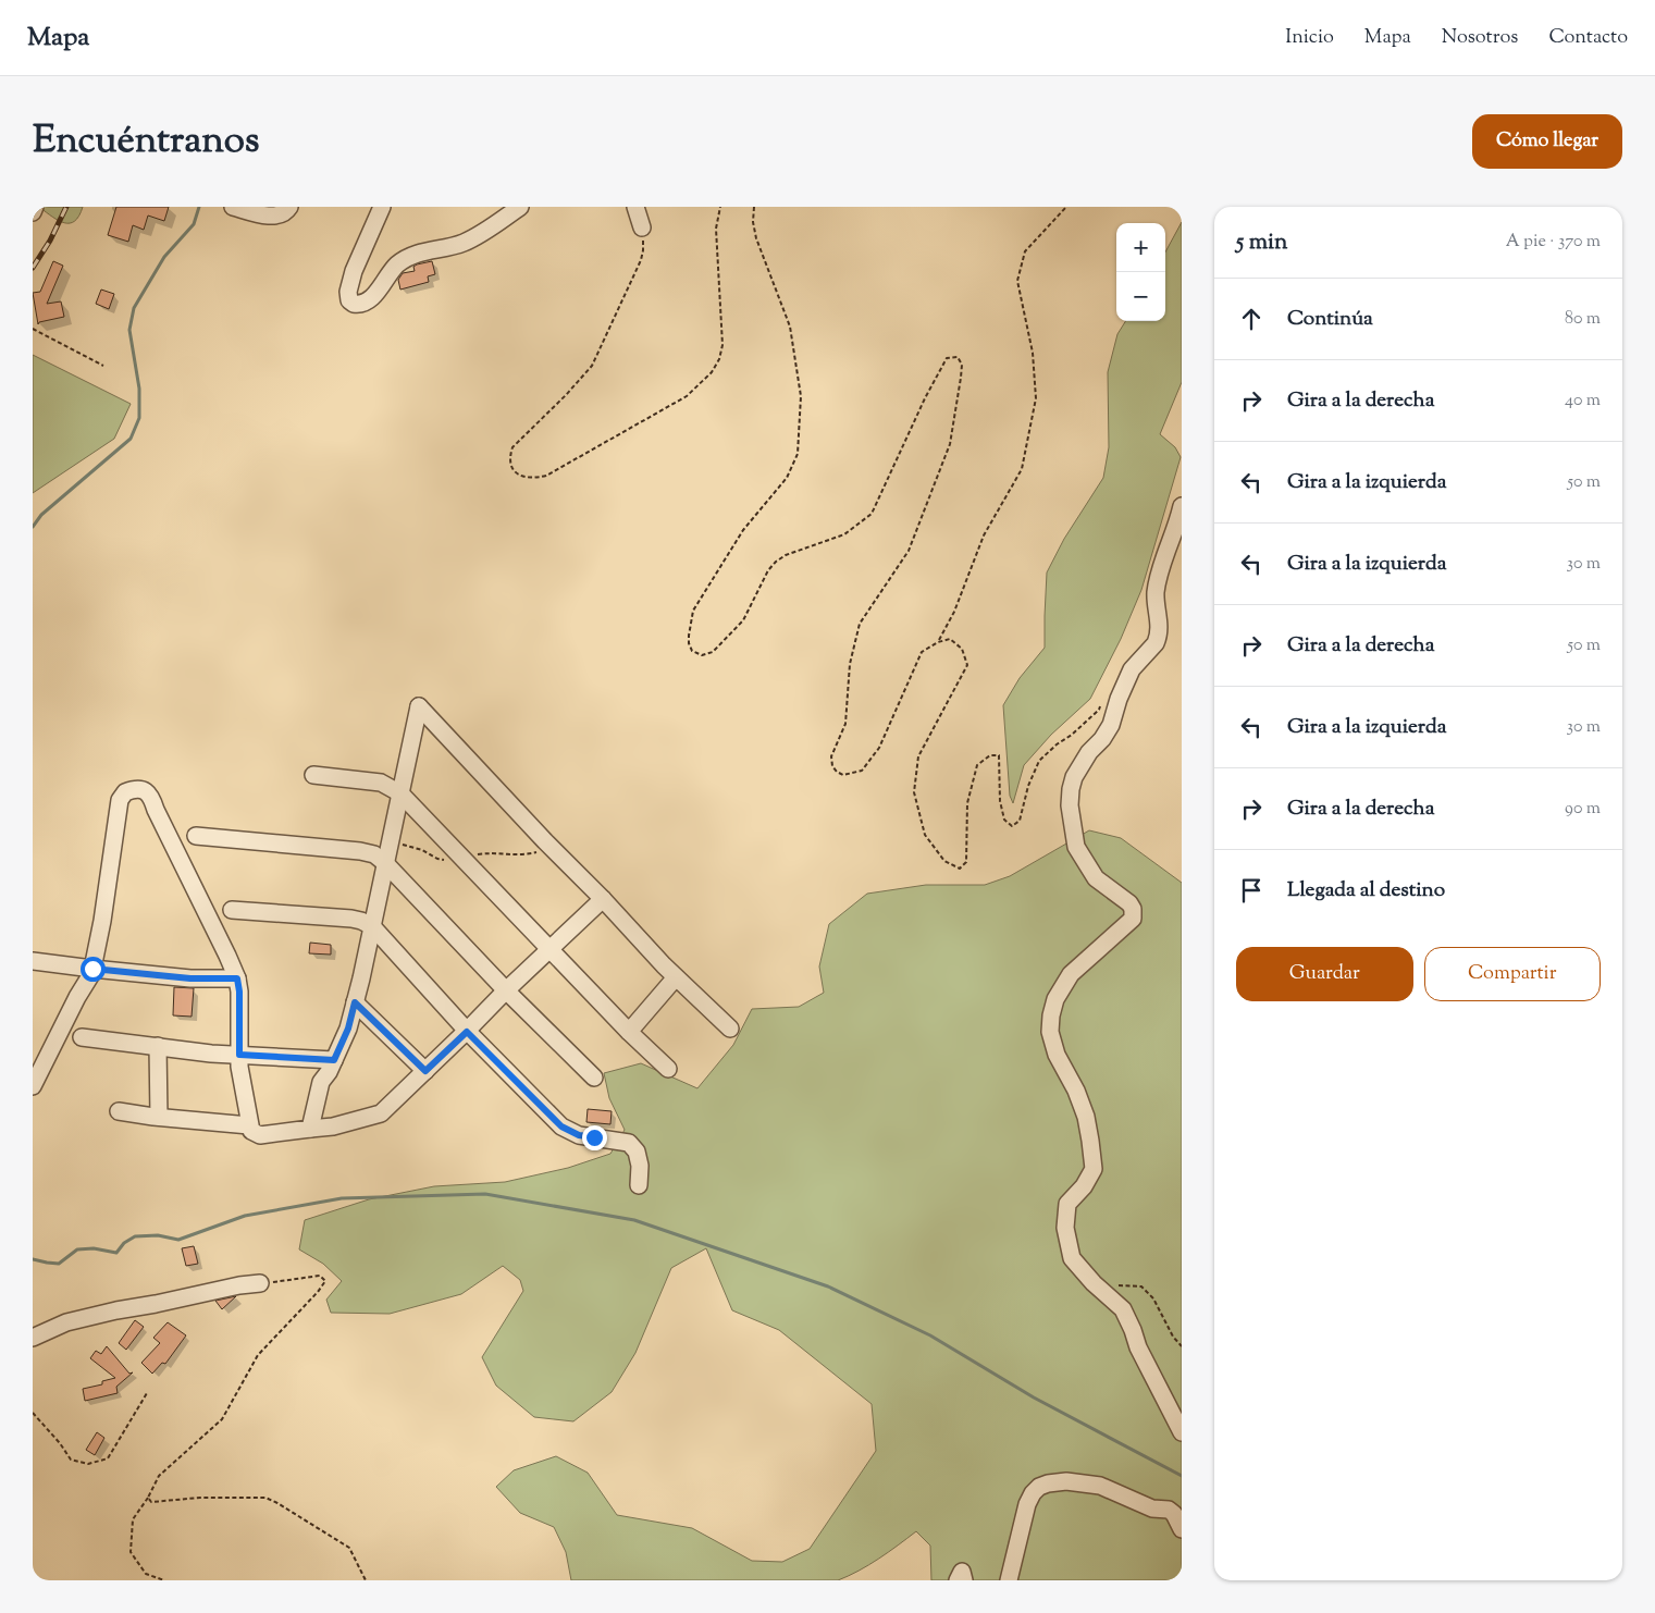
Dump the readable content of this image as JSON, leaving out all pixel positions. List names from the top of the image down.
{
  "page": {
    "header": "Mapa",
    "nav": [
      "Inicio",
      "Mapa",
      "Nosotros",
      "Contacto"
    ],
    "title": "Encuéntranos",
    "buttons": [
      "Cómo llegar",
      ["Guardar", "Compartir"]
    ],
    "heading": ["5 min", "A pie · 370 m"],
    "map_buttons": ["+", "−"],
    "list": [
      ["Continúa", "80 m"],
      ["Gira a la derecha", "40 m"],
      ["Gira a la izquierda", "50 m"],
      ["Gira a la izquierda", "30 m"],
      ["Gira a la derecha", "50 m"],
      ["Gira a la izquierda", "30 m"],
      ["Gira a la derecha", "90 m"],
      "Llegada al destino"
    ]
  }
}
